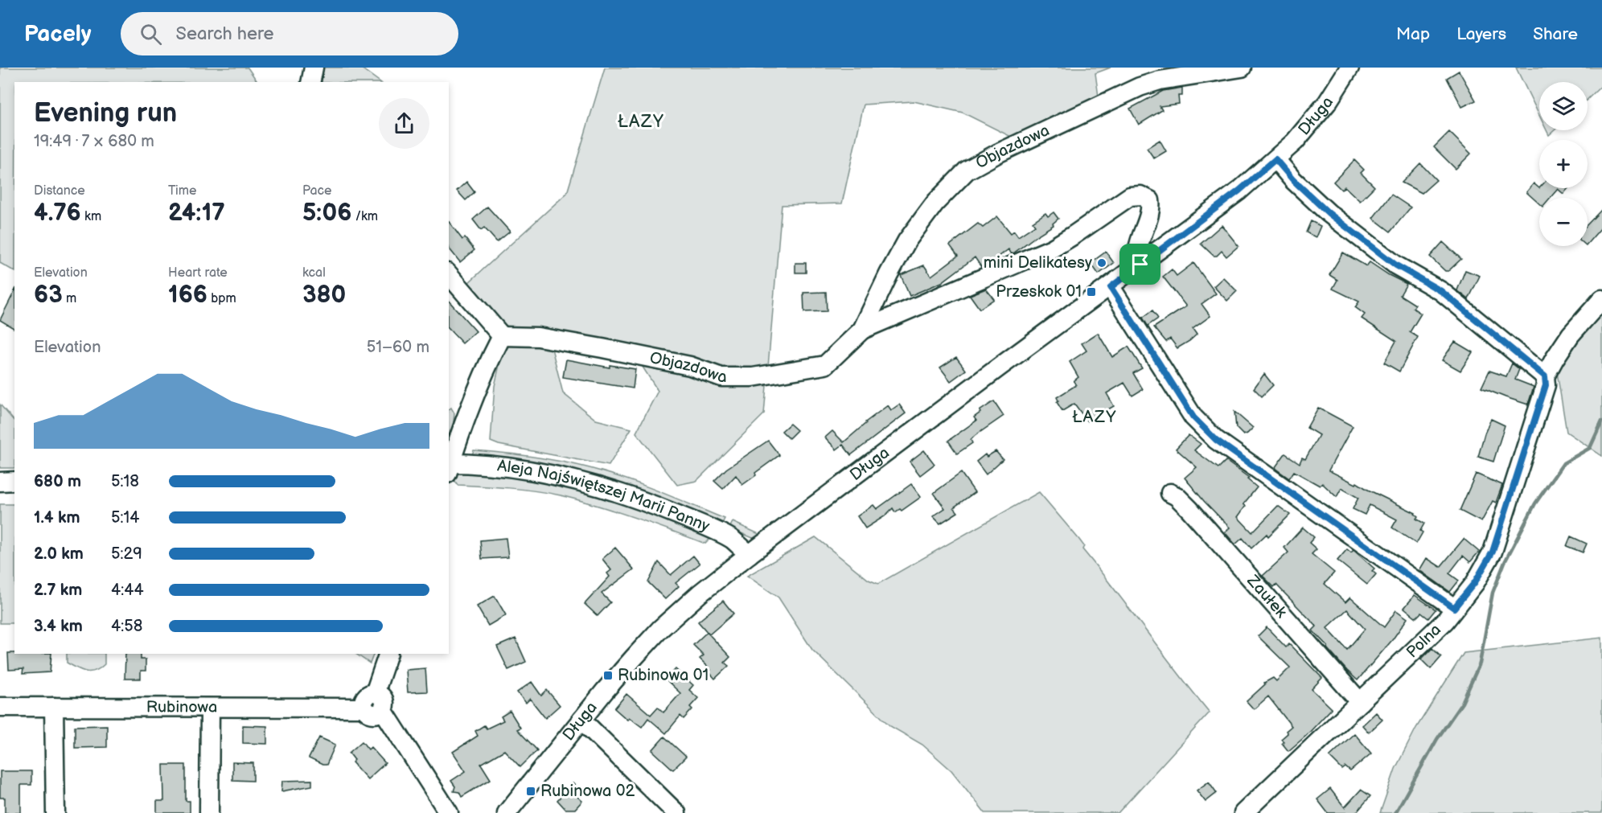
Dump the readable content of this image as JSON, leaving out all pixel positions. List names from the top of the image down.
{
  "streets": {
    "street": [
      "Długa",
      "Objazdowa",
      "Aleja Najświętszej Marii Panny",
      "Zaułek",
      "Polna",
      "Rubinowa"
    ]
  },
  "crossings": [
    ["Długa", "Objazdowa"],
    ["Długa", "Aleja Najświętszej Marii Panny"],
    ["Zaułek", "Polna"]
  ],
  "districts": ["ŁAZY", "ŁAZY"],
  "places": {
    "other": ["mini Delikatesy"],
    "transit": ["Przeskok 01", "Rubinowa 01", "Rubinowa 02"]
  },
  "page": {
    "header": "Pacely",
    "search": "Search here",
    "nav": ["Map", "Layers", "Share"],
    "map_buttons": ["+", "−"],
    "heading": ["Evening run", "19:49 · 7 × 680 m"],
    "stats": [
      ["Distance", "4.76 km"],
      ["Time", "24:17"],
      ["Pace", "5:06 /km"],
      ["Elevation", "63 m"],
      ["Heart rate", "166 bpm"],
      ["kcal", "380"]
    ],
    "chart": ["Elevation", "51–60 m"],
    "list": [
      {
        "name": "680 m",
        "note": "5:18"
      },
      {
        "name": "1.4 km",
        "note": "5:14"
      },
      {
        "name": "2.0 km",
        "note": "5:29"
      },
      {
        "name": "2.7 km",
        "note": "4:44"
      },
      {
        "name": "3.4 km",
        "note": "4:58"
      }
    ]
  }
}
